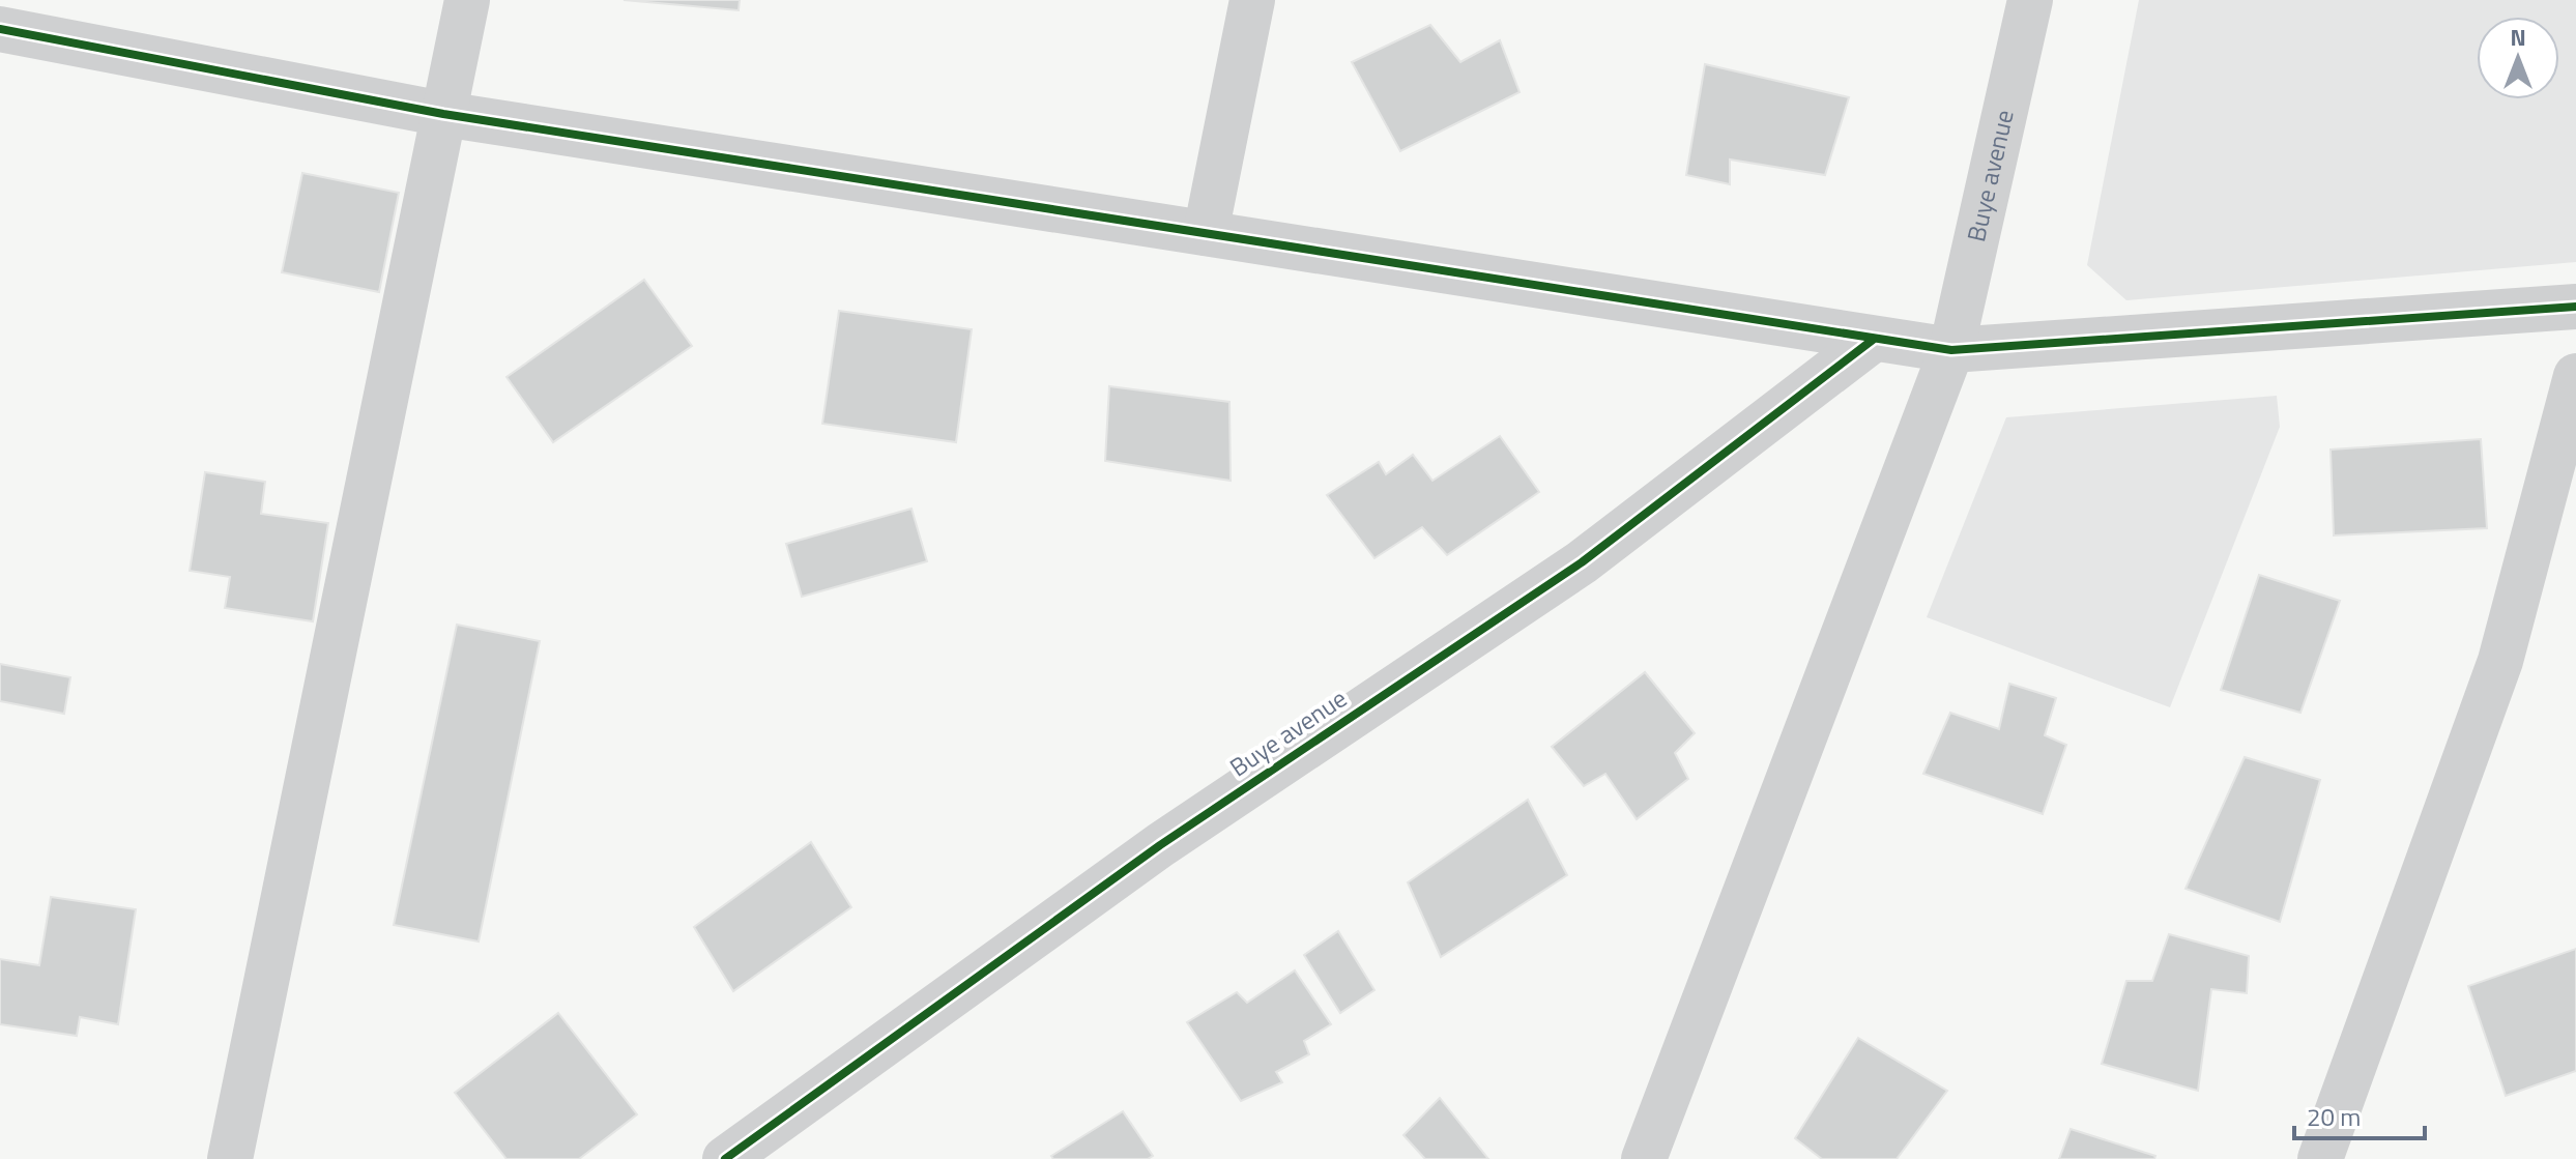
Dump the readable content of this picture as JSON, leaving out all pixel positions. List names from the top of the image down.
{
  "streets": {
    "street": ["Buye avenue"]
  },
  "scale_bar": "20 m",
  "north": "top"
}
